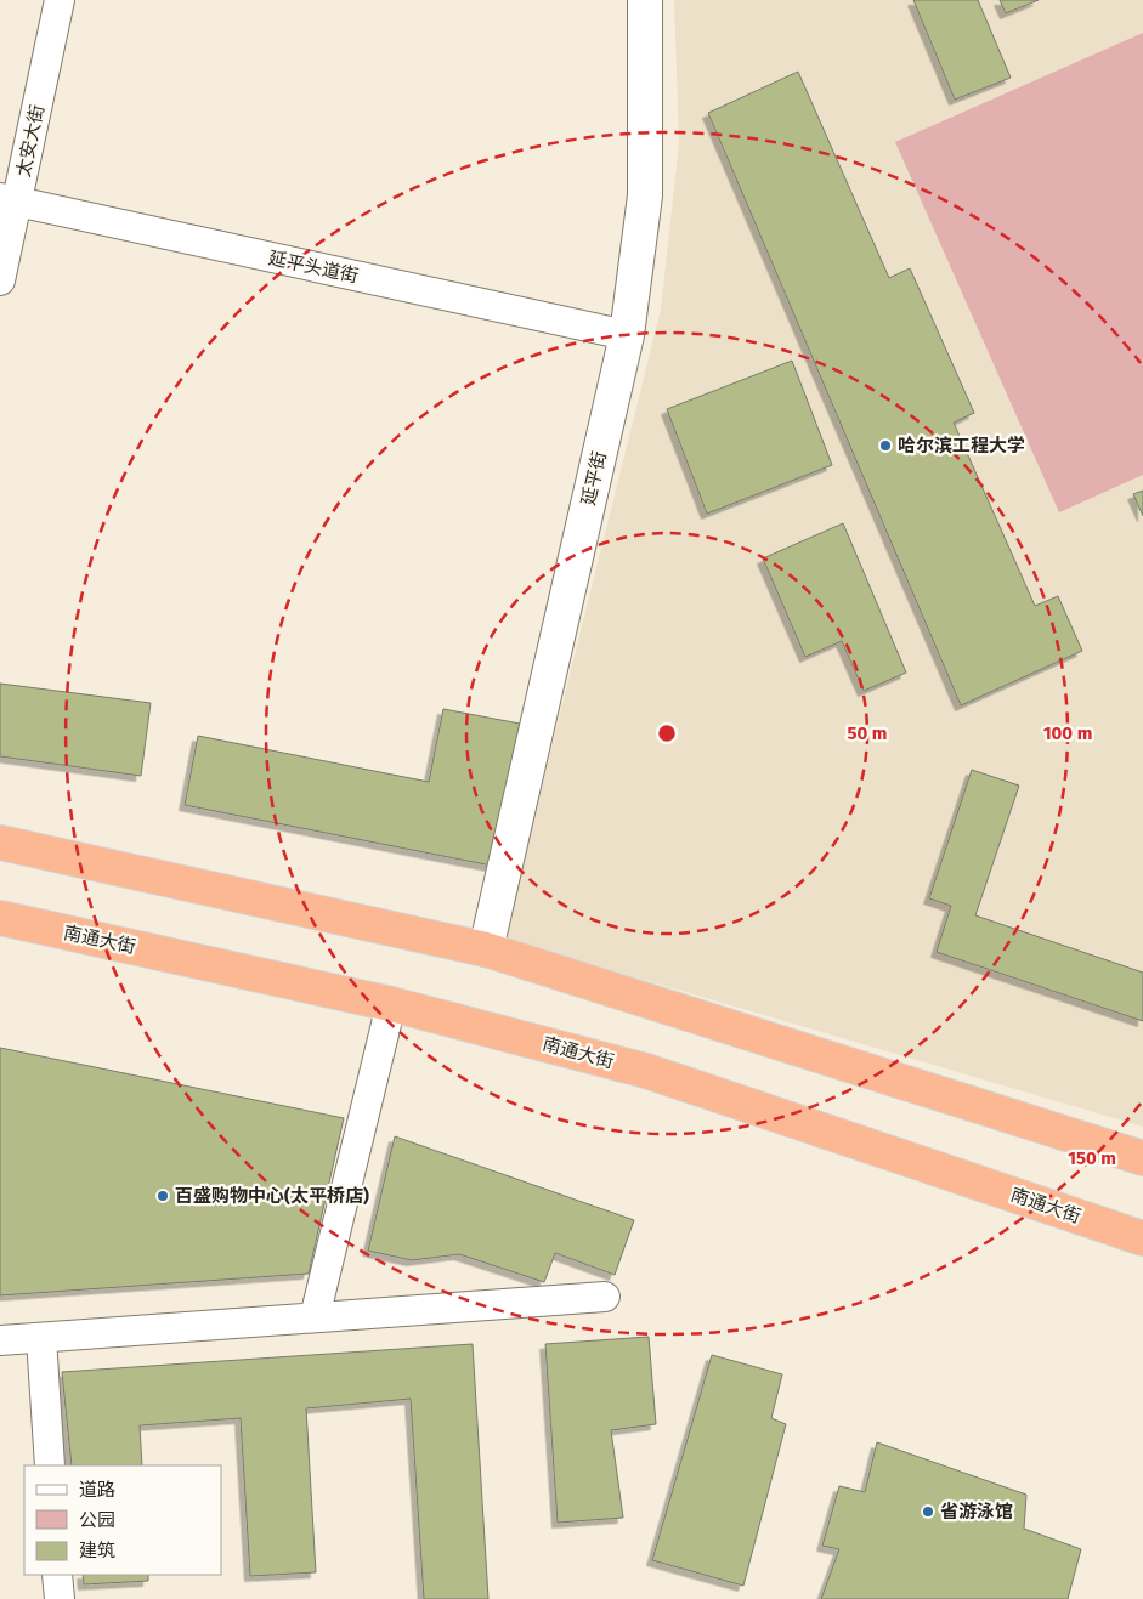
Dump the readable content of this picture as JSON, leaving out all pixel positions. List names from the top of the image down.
{
  "streets": {
    "highway": ["南通大街"],
    "street": ["太安大街", "延平头道街", "延平街"]
  },
  "crossings": [
    ["太安大街", "延平头道街"],
    ["延平头道街", "延平街"]
  ],
  "places": ["哈尔滨工程大学", "百盛购物中心(太平桥店)", "省游泳馆"],
  "legend": ["道路", "公园", "建筑"],
  "rings": ["50 m", "100 m", "150 m"]
}
